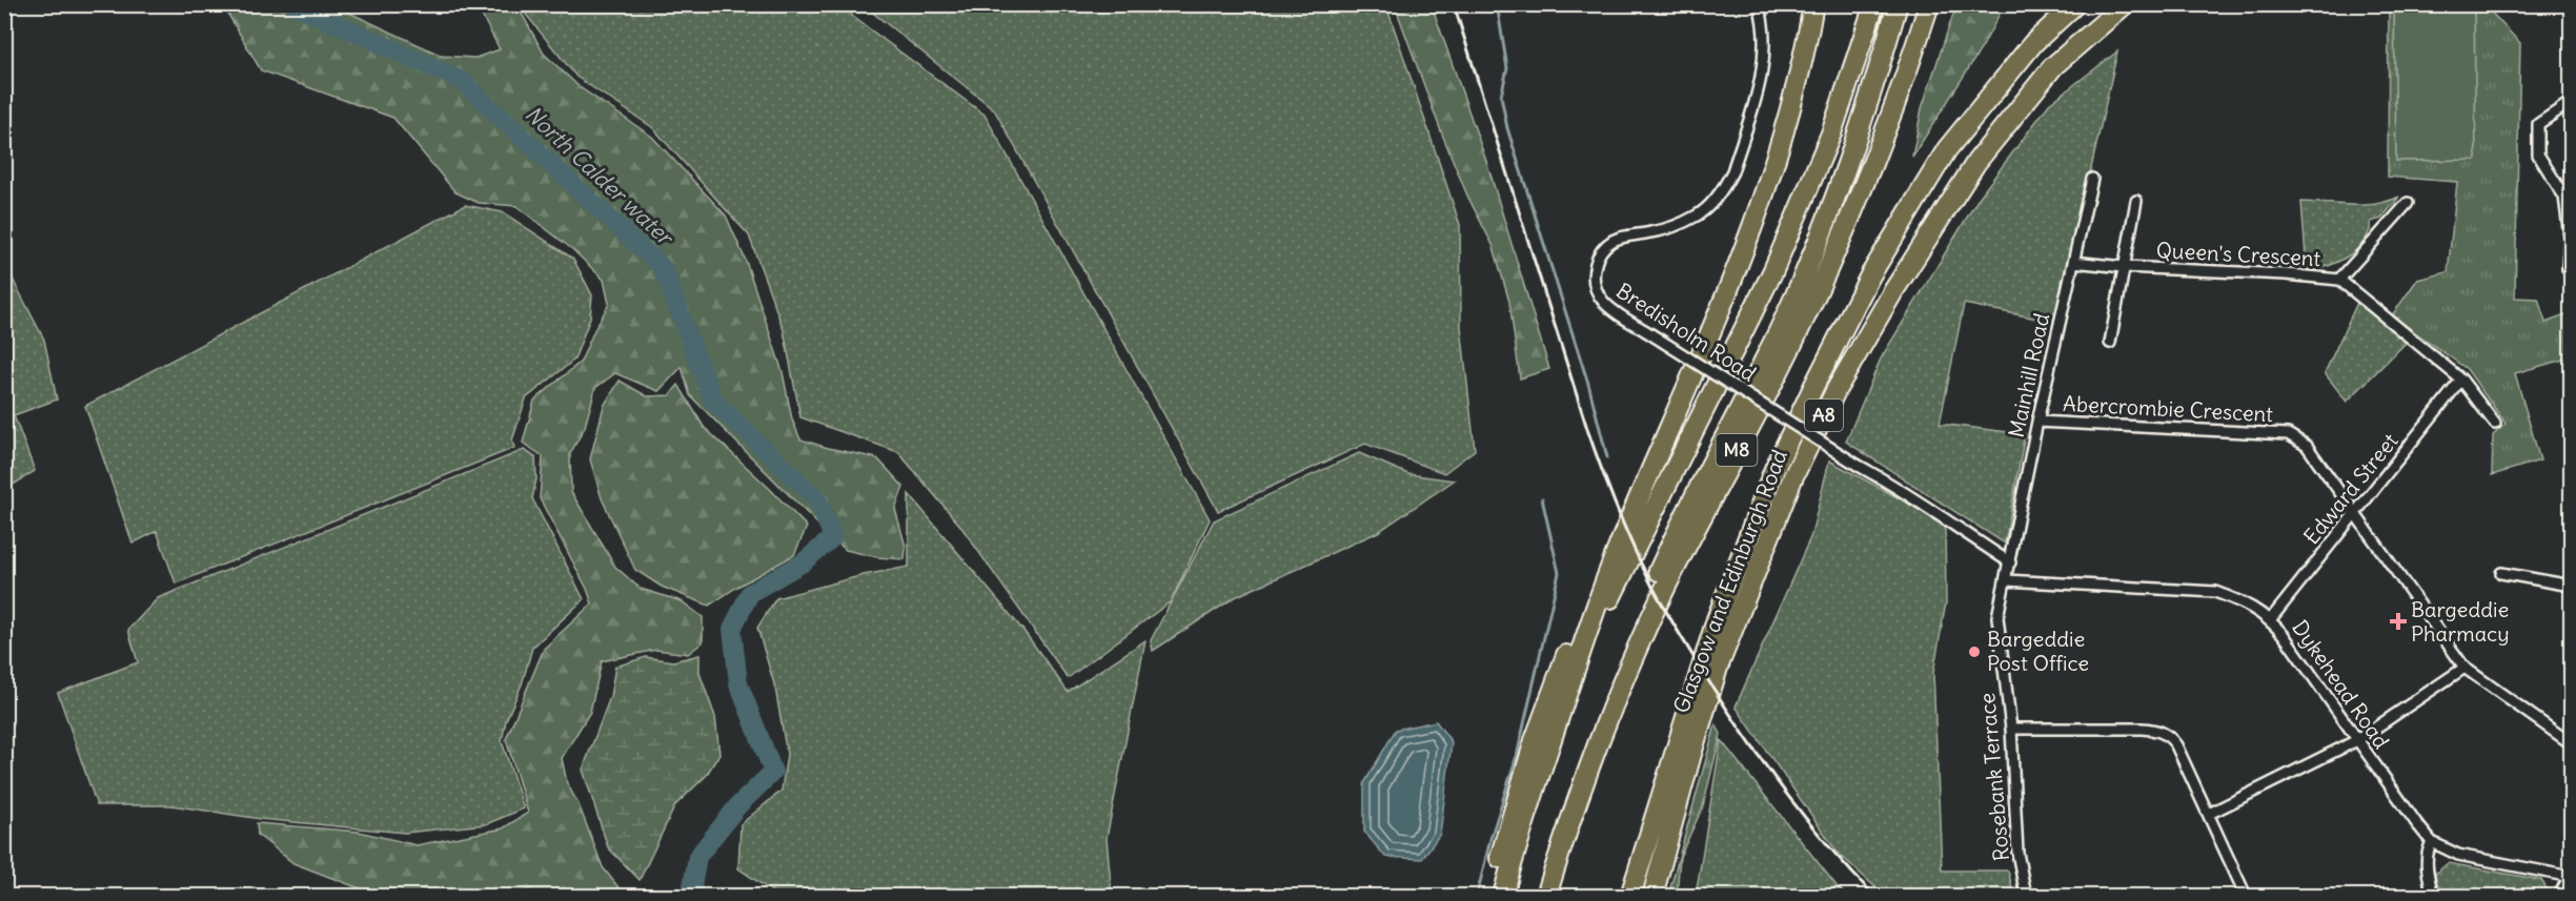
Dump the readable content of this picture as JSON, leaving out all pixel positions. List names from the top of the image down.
{
  "streets": {
    "highway": ["A8", "M8", "Glasgow and Edinburgh Road"],
    "street": [
      "Queen's Crescent",
      "Bredisholm Road",
      "Mainhill Road",
      "Abercrombie Crescent",
      "Edward Street",
      "Dykehead Road",
      "Rosebank Terrace"
    ]
  },
  "crossings": [
    ["Queen's Crescent", "Mainhill Road"],
    ["Queen's Crescent", "Edward Street"],
    ["Bredisholm Road", "Mainhill Road"],
    ["Mainhill Road", "Abercrombie Crescent"],
    ["Mainhill Road", "Dykehead Road"],
    ["Mainhill Road", "Rosebank Terrace"],
    ["Abercrombie Crescent", "Edward Street"],
    ["Edward Street", "Dykehead Road"],
    ["Dykehead Road", "Rosebank Terrace"]
  ],
  "water": ["North Calder water"],
  "places": {
    "health": ["Bargeddie Pharmacy"],
    "other": ["Bargeddie Post Office"]
  }
}
